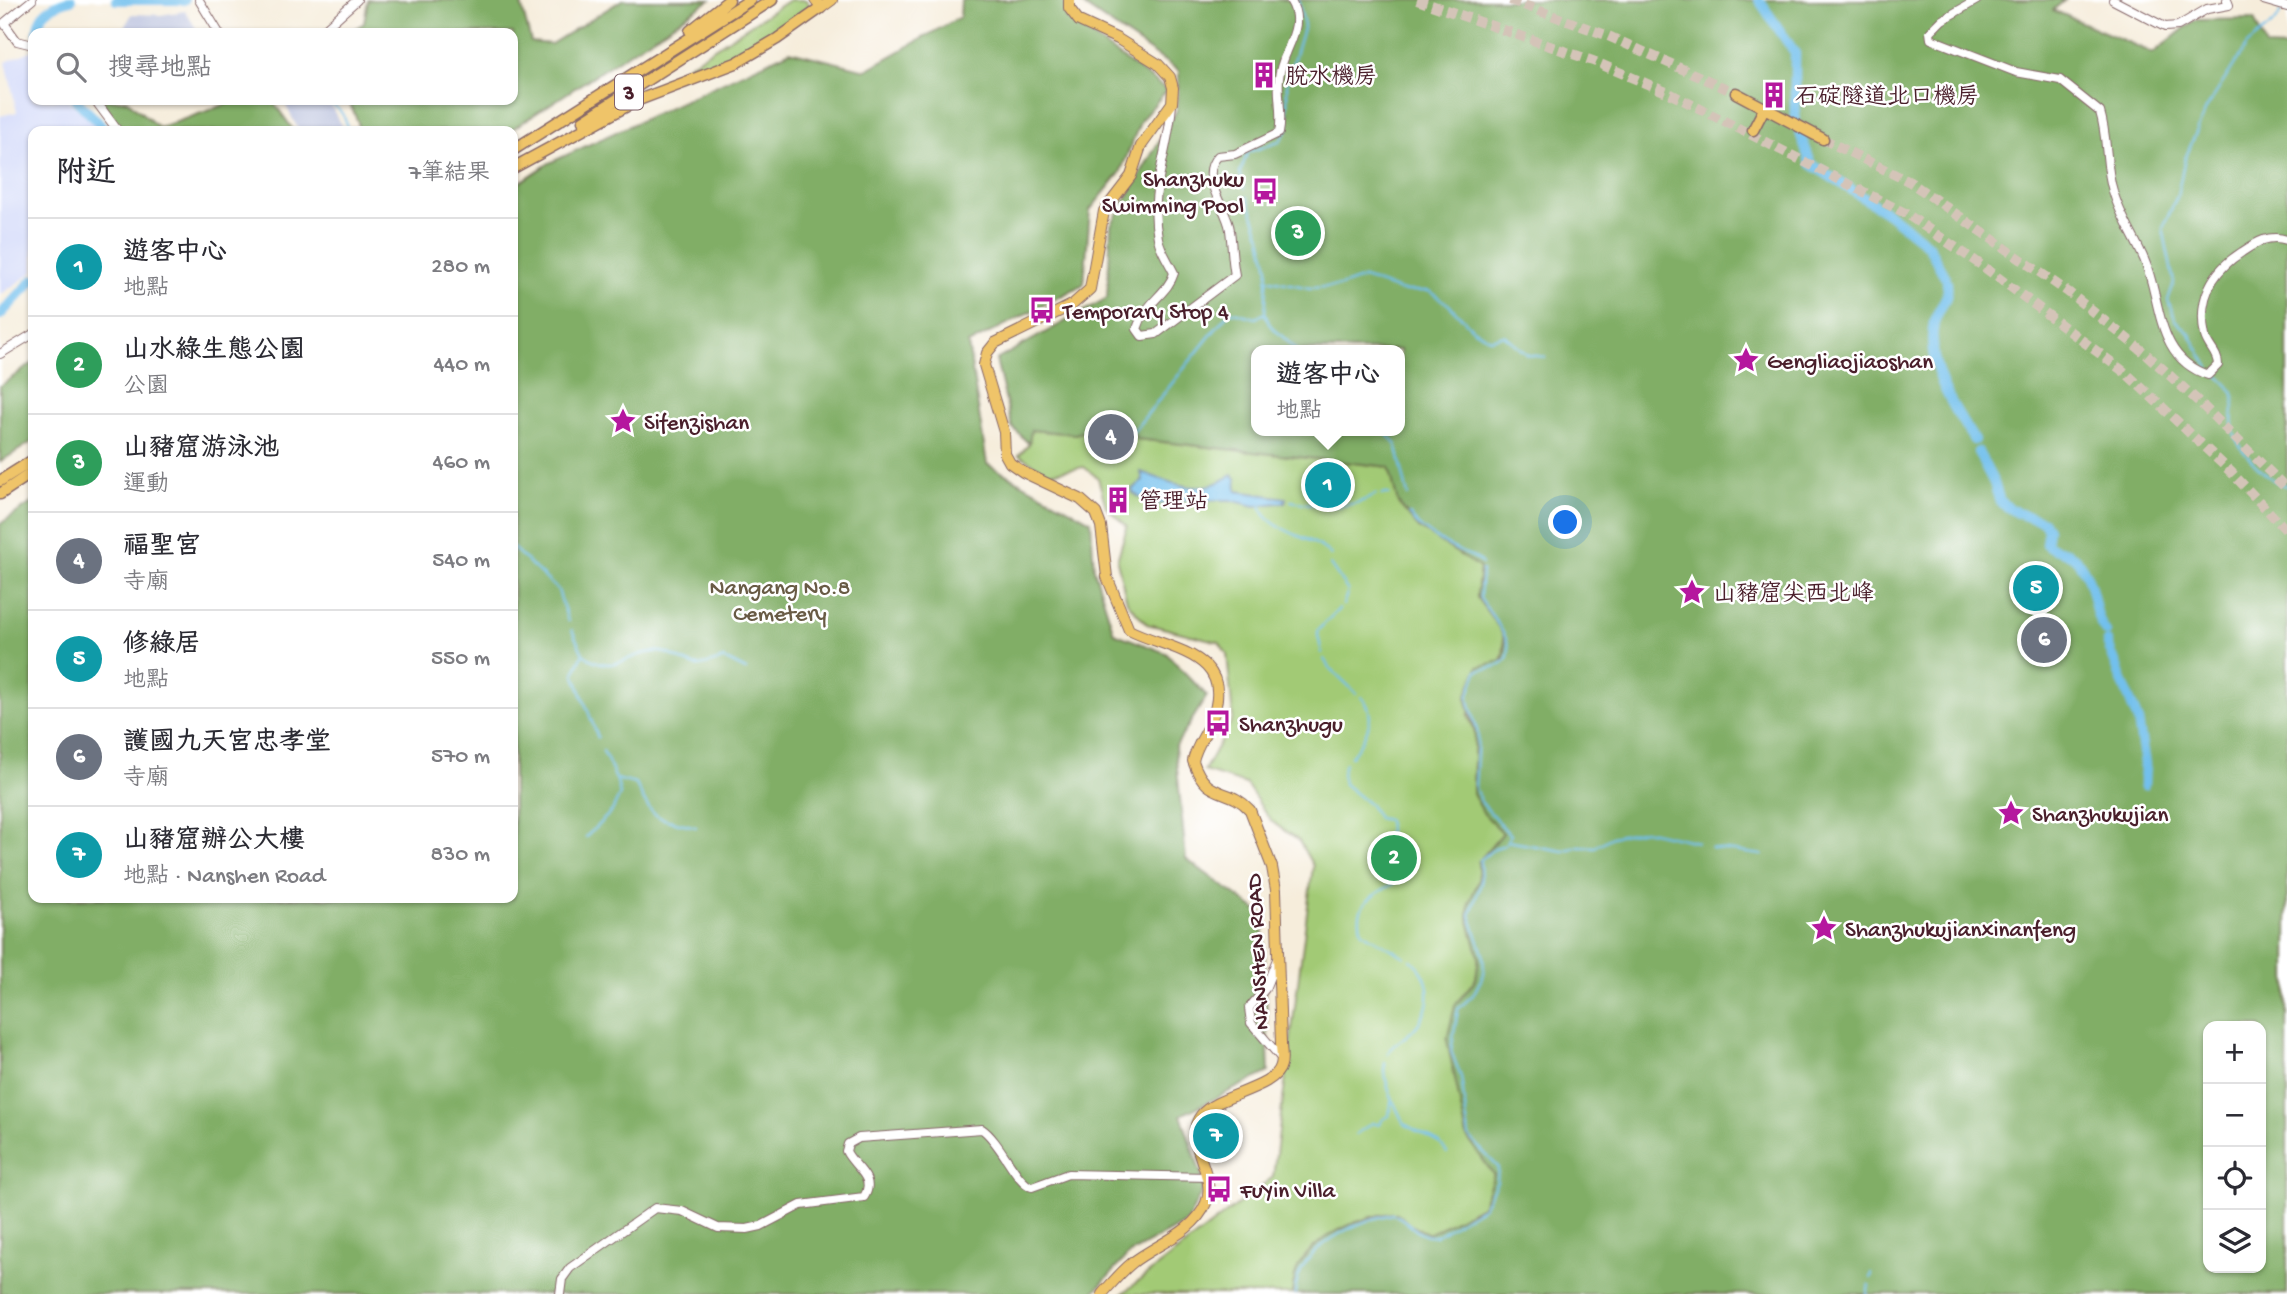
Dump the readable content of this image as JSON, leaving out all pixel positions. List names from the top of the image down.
{
  "streets": {
    "highway": ["3"],
    "main road": ["NANSHEN ROAD"]
  },
  "parks": ["Nangang No.8 Cemetery"],
  "places": {
    "building": ["脫水機房", "石碇隧道北口機房", "管理站"],
    "bus stop": [
      "Shanzhuku Swimming Pool",
      "Temporary Stop 4",
      "Shanzhugu",
      "FuYin Villa"
    ],
    "place": [
      "Gengliaojiaoshan",
      "Sifenzishan",
      "山豬窟尖西北峰",
      "Shanzhukujian",
      "Shanzhukujianxinanfeng"
    ]
  },
  "page": {
    "search": "搜尋地點",
    "heading": ["附近", "7筆結果"],
    "pins": [
      "3",
      "4",
      "1",
      "5",
      "6",
      "2",
      "7"
    ],
    "list": [
      {
        "mark": "1",
        "name": "遊客中心",
        "note": "地點",
        "value": "280 m"
      },
      {
        "mark": "2",
        "name": "山水綠生態公園",
        "note": "公園",
        "value": "440 m"
      },
      {
        "mark": "3",
        "name": "山豬窟游泳池",
        "note": "運動",
        "value": "460 m"
      },
      {
        "mark": "4",
        "name": "福聖宮",
        "note": "寺廟",
        "value": "540 m"
      },
      {
        "mark": "5",
        "name": "修綠居",
        "note": "地點",
        "value": "550 m"
      },
      {
        "mark": "6",
        "name": "護國九天宮忠孝堂",
        "note": "寺廟",
        "value": "570 m"
      },
      {
        "mark": "7",
        "name": "山豬窟辦公大樓",
        "note": "地點 · Nanshen Road",
        "value": "830 m"
      }
    ],
    "popup": ["遊客中心", "地點"],
    "map_buttons": ["+", "−"]
  }
}
